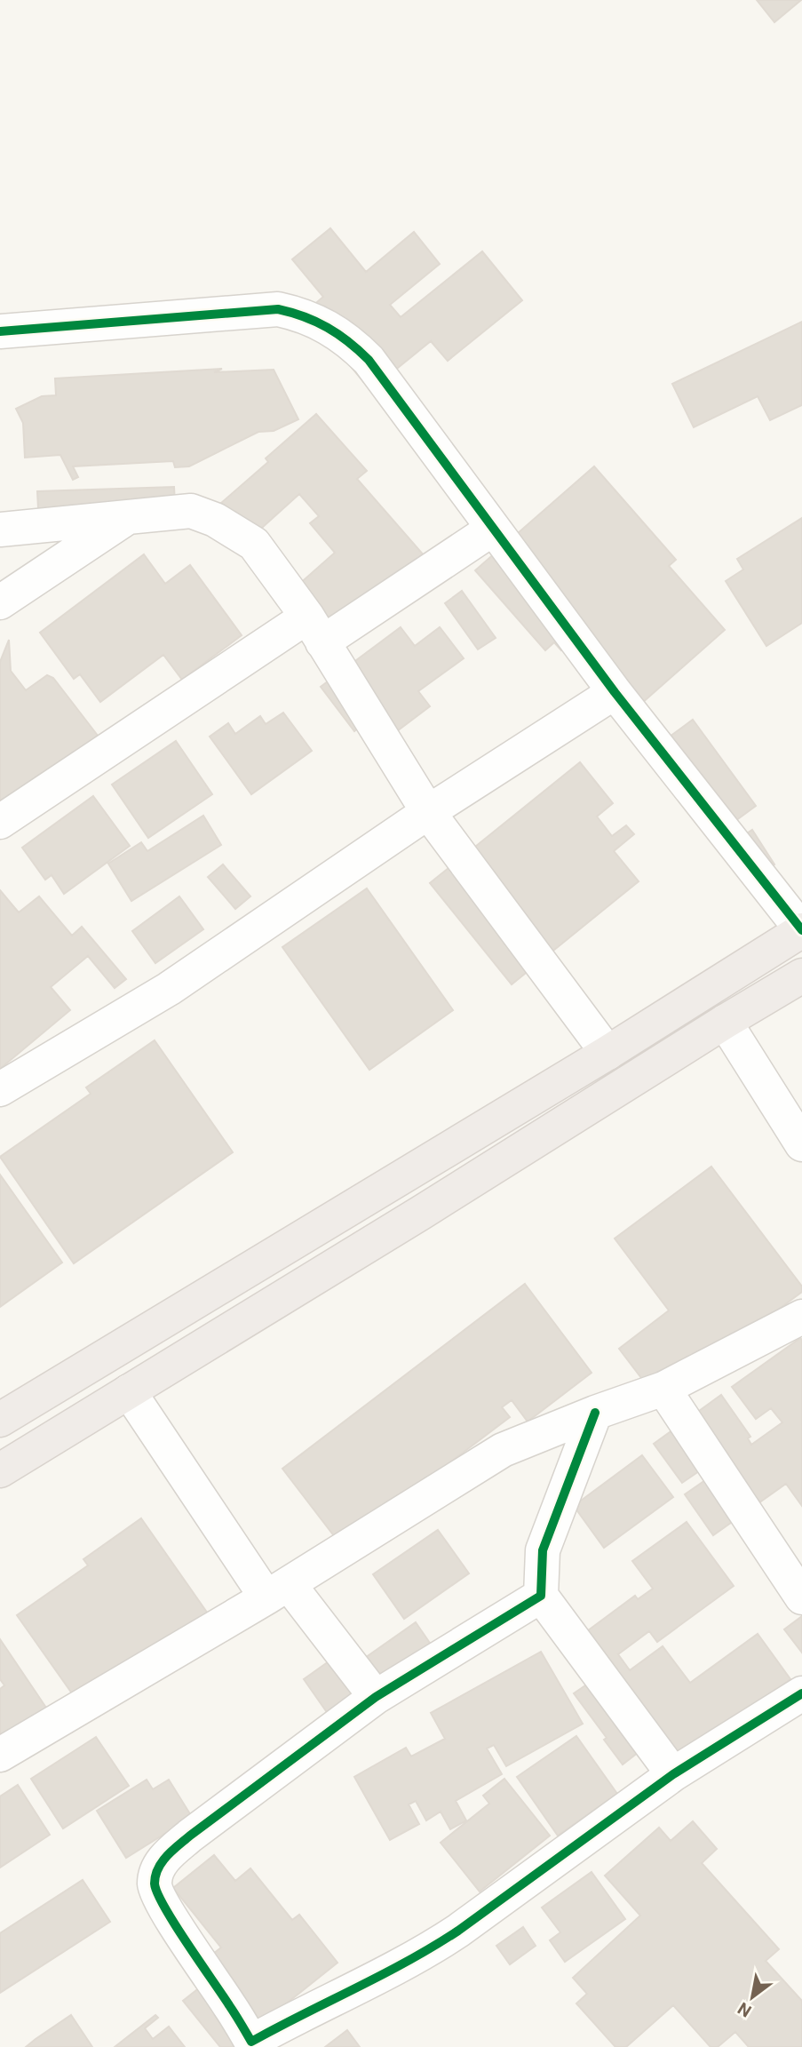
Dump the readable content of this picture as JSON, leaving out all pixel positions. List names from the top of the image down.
{
  "north": "bottom left"
}
